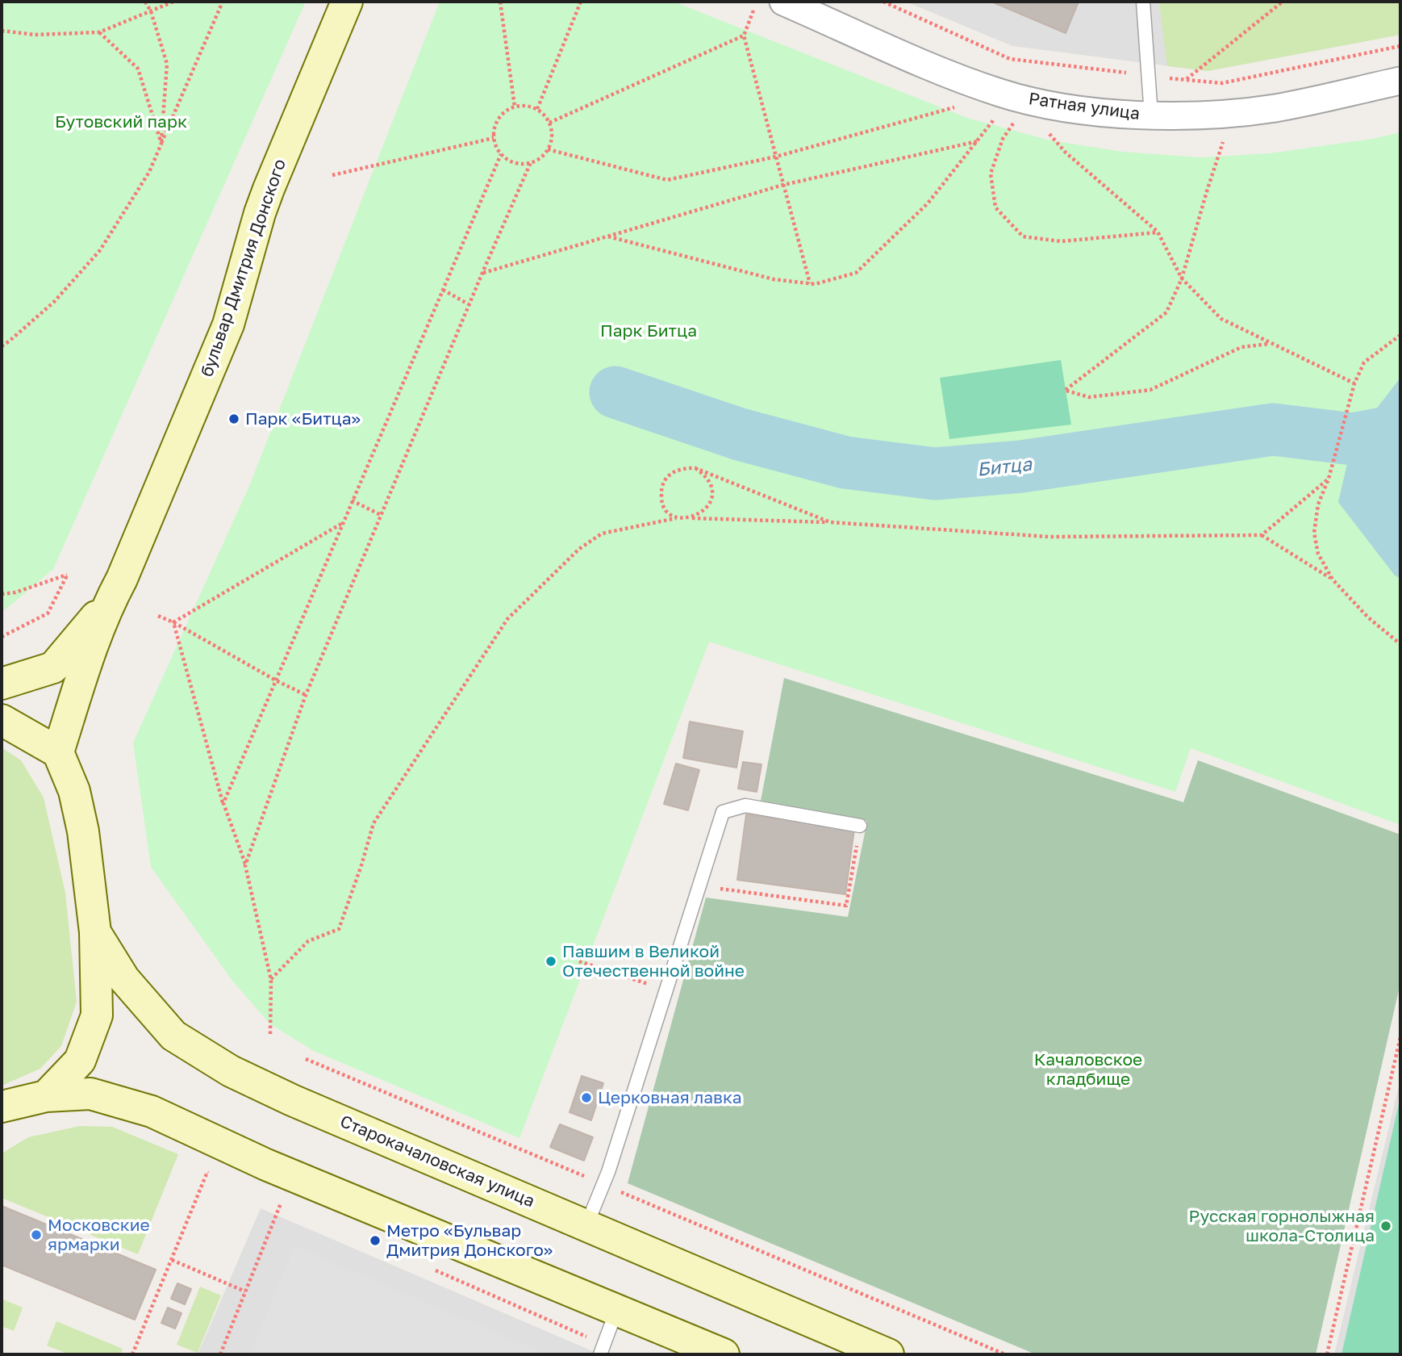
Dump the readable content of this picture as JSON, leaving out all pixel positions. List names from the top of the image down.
{
  "streets": {
    "street": ["Ратная улица", "бульвар Дмитрия Донского", "Старокачаловская улица"]
  },
  "water": ["Битца"],
  "parks": ["Бутовский парк", "Парк Битца", "Качаловское кладбище"],
  "places": [
    "Парк «Битца»",
    "Павшим в Великой Отечественной войне",
    "Церковная лавка",
    "Русская горнолыжная школа-Столица",
    "Московские ярмарки",
    "Метро «Бульвар Дмитрия Донского»"
  ]
}
